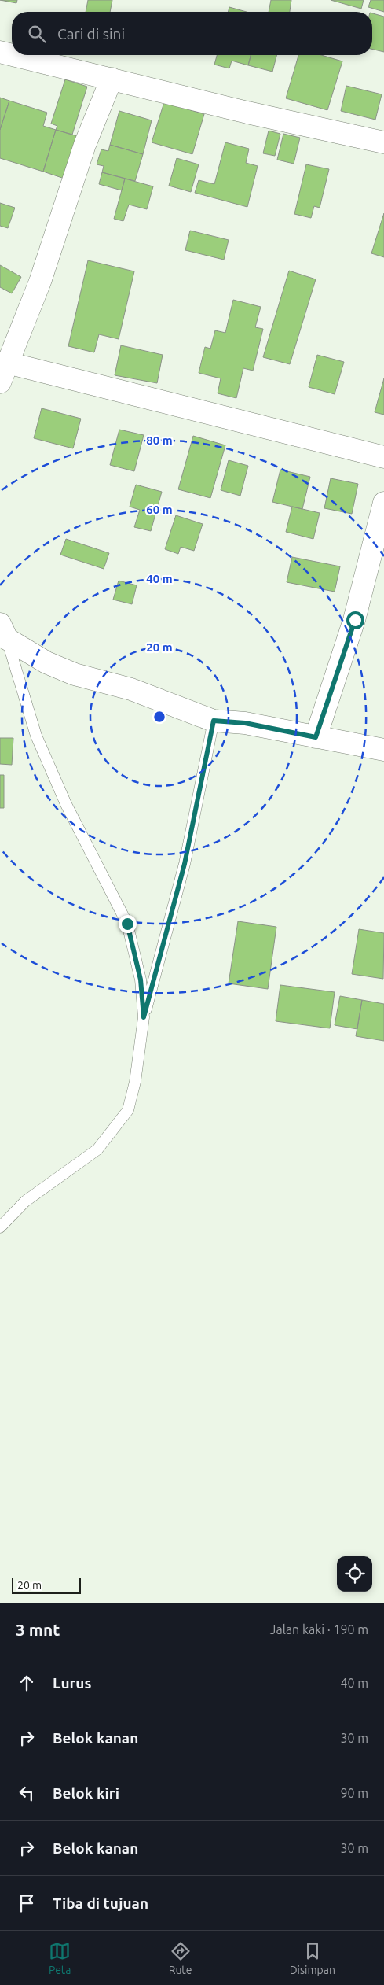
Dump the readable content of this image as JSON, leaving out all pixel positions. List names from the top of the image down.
{
  "scale_bar": "20 m",
  "page": {
    "search": "Cari di sini",
    "scale": "20 m",
    "heading": ["3 mnt", "Jalan kaki · 190 m"],
    "list": [
      ["Lurus", "40 m"],
      ["Belok kanan", "30 m"],
      ["Belok kiri", "90 m"],
      ["Belok kanan", "30 m"],
      "Tiba di tujuan"
    ],
    "nav": ["Peta", "Rute", "Disimpan"]
  },
  "rings": [
    "80 m",
    "60 m",
    "40 m",
    "20 m"
  ]
}
